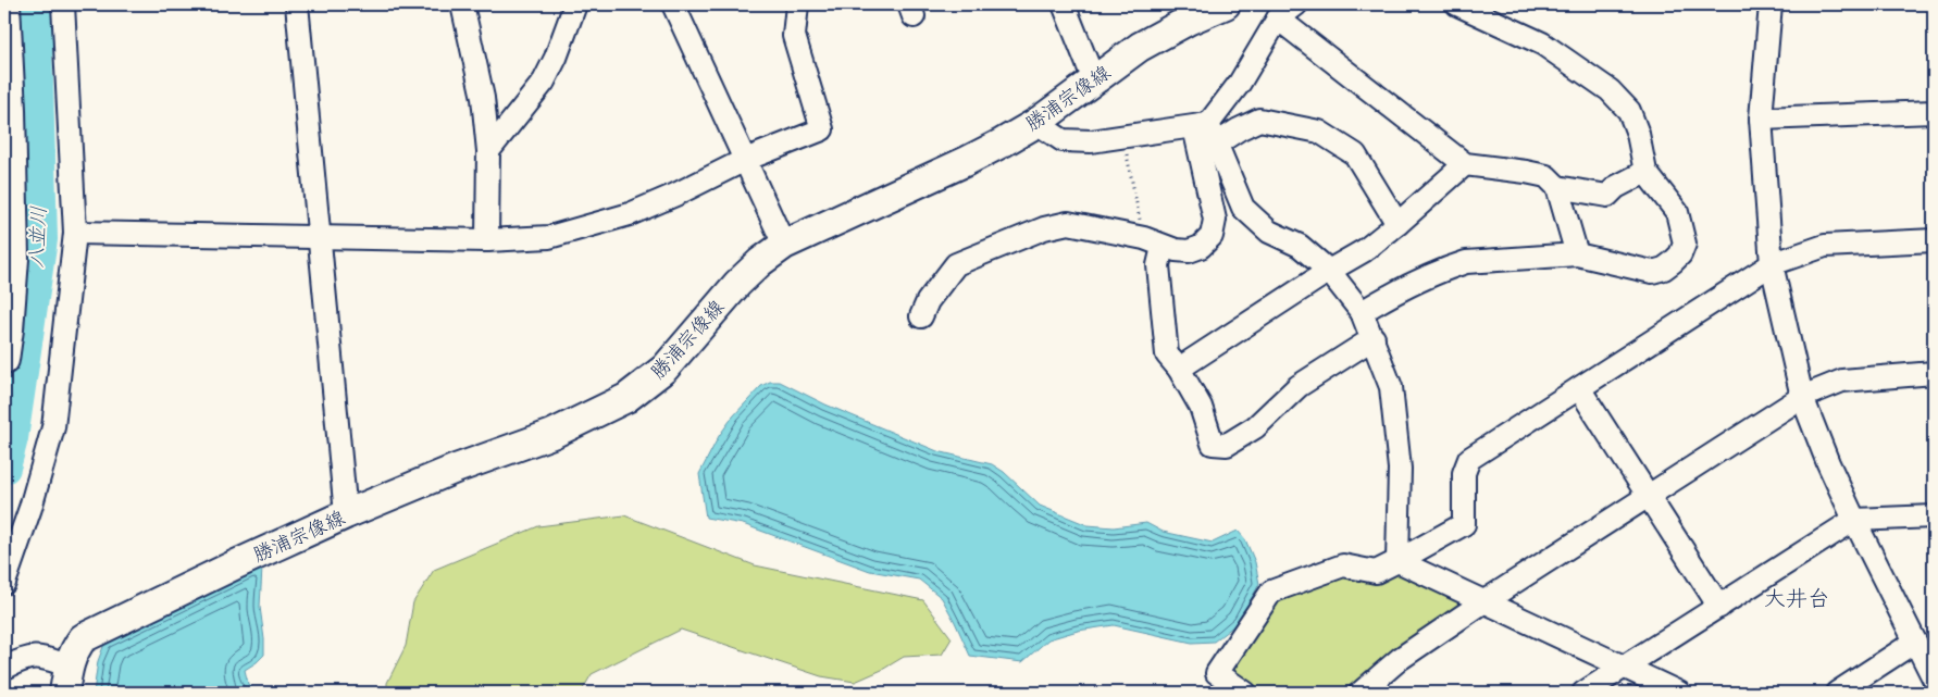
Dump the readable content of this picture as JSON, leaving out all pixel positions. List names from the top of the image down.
{
  "streets": {
    "main road": ["勝浦宗像線"]
  },
  "districts": ["大井台"],
  "water": ["八並川"]
}
